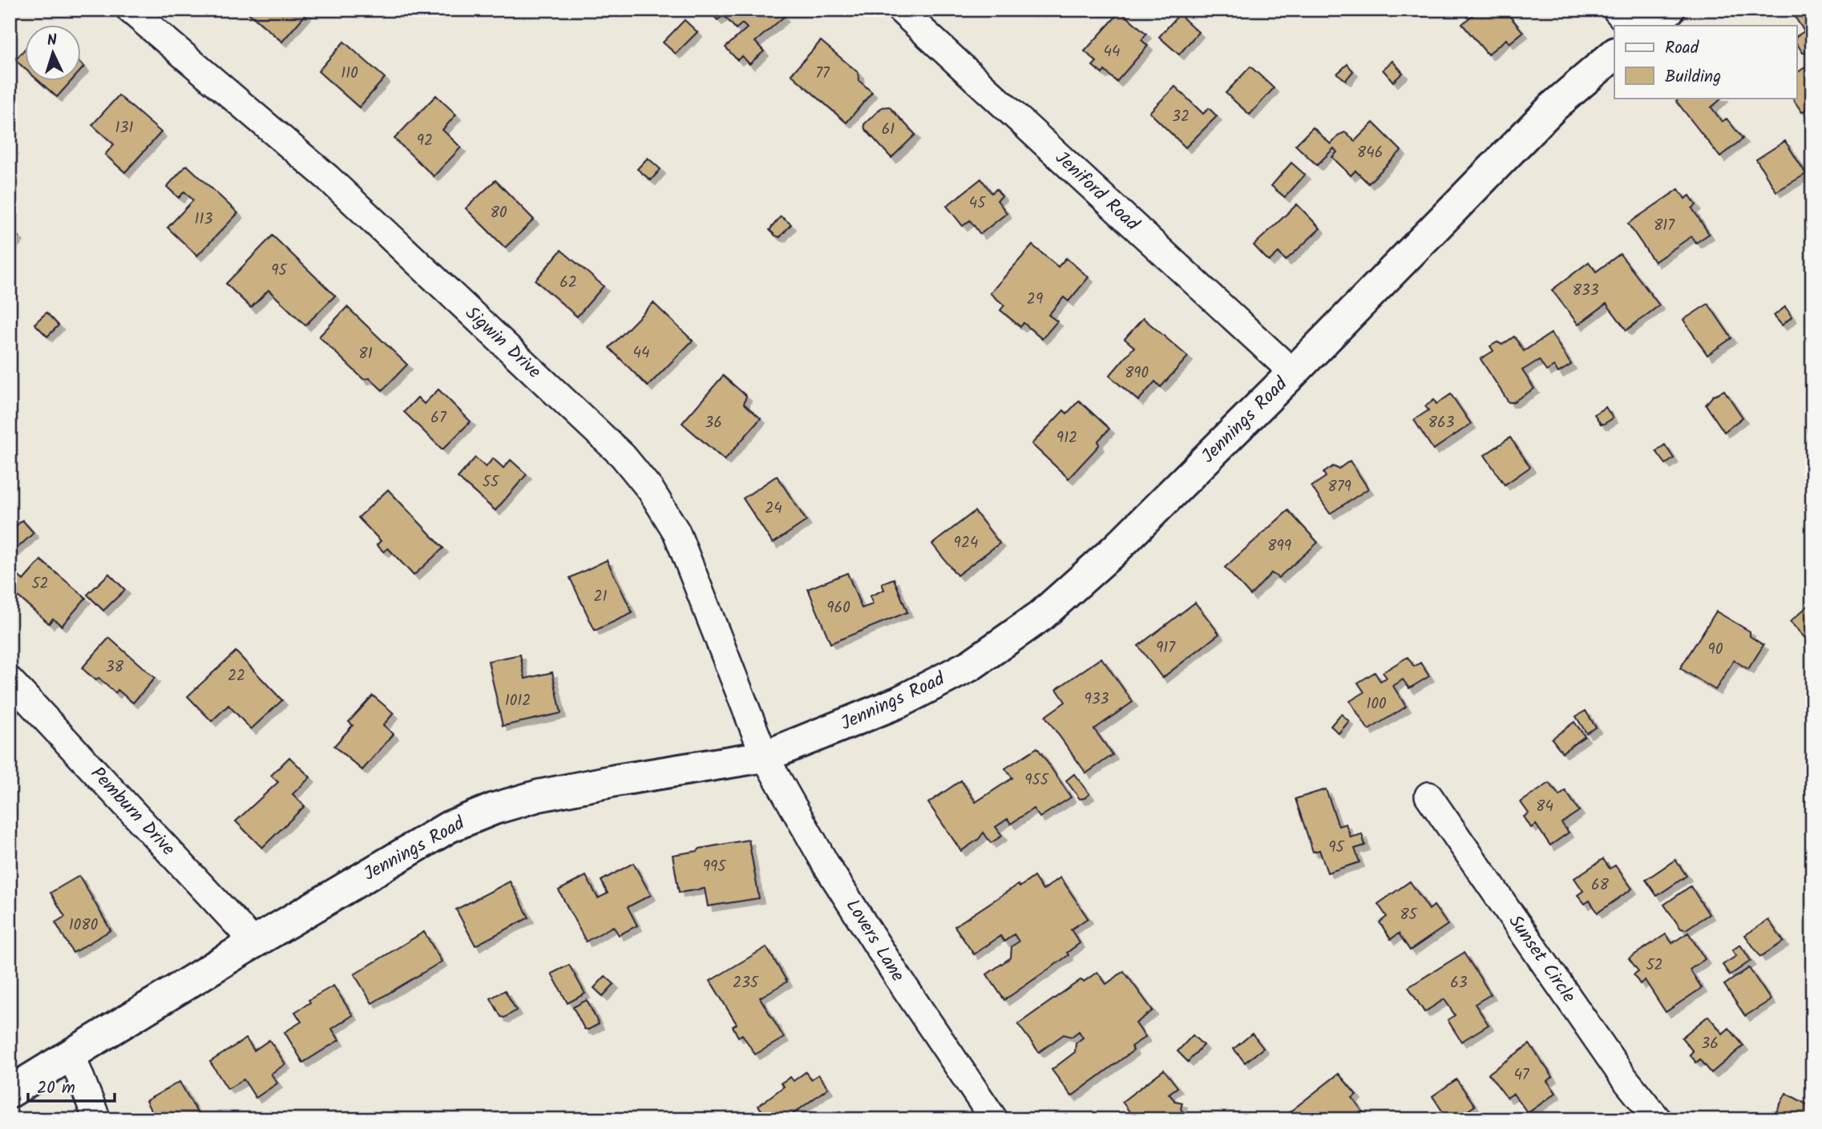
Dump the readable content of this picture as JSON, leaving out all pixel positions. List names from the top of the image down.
{
  "streets": {
    "street": [
      "Jeniford Road",
      "Sigwin Drive",
      "Jennings Road",
      "Pemburn Drive",
      "Lovers Lane",
      "Sunset Circle"
    ]
  },
  "crossings": [
    ["Jeniford Road", "Jennings Road"],
    ["Sigwin Drive", "Jennings Road"],
    ["Sigwin Drive", "Lovers Lane"],
    ["Jennings Road", "Pemburn Drive"],
    ["Jennings Road", "Lovers Lane"]
  ],
  "house_numbers": [
    "44",
    "110",
    "77",
    "32",
    "131",
    "61",
    "92",
    "846",
    "45",
    "80",
    "113",
    "817",
    "95",
    "62",
    "833",
    "29",
    "44",
    "81",
    "890",
    "67",
    "36",
    "863",
    "912",
    "55",
    "879",
    "24",
    "924",
    "899",
    "52",
    "21",
    "960",
    "917",
    "90",
    "38",
    "22",
    "933",
    "1012",
    "100",
    "955",
    "84",
    "95",
    "995",
    "68",
    "85",
    "1080",
    "52",
    "235",
    "63",
    "36",
    "47"
  ],
  "legend": ["Road", "Building"],
  "scale_bar": "20 m",
  "north": "top"
}
